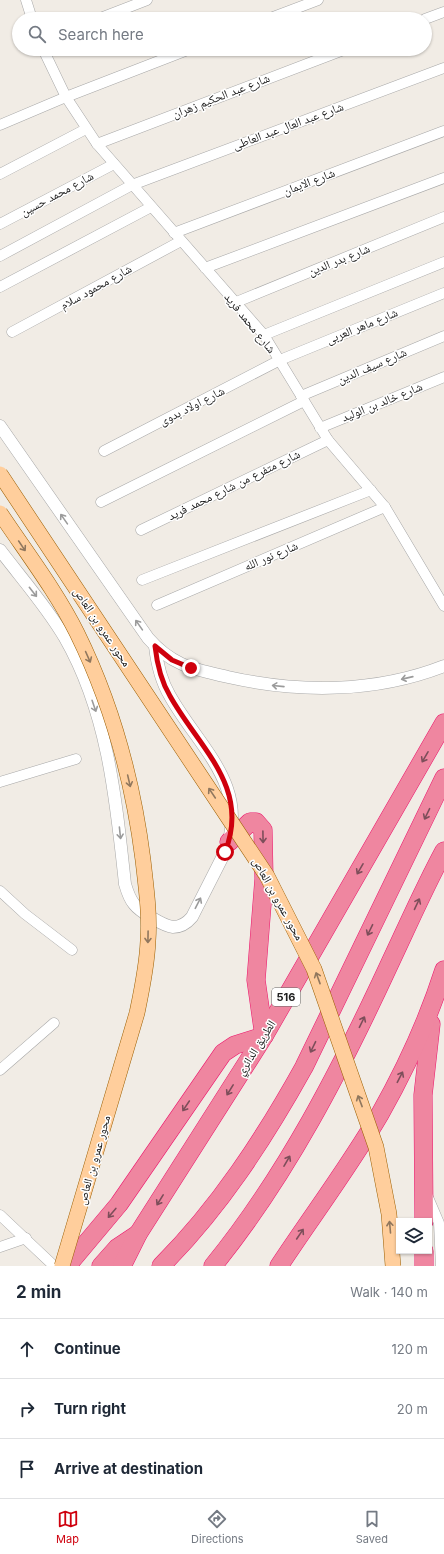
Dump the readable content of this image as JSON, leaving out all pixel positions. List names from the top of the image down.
{
  "streets": {
    "highway": ["516", "الطريق الدائري"],
    "main road": ["محور عمرو بن العاص"],
    "street": [
      "شارع عبد الحكيم زهران",
      "شارع عبد العال عبد العاطى",
      "شارع الايمان",
      "شارع محمد حسين",
      "شارع بدر الدين",
      "شارع محمود سلام",
      "شارع محمد فريد",
      "شارع ماهر العربى",
      "شارع سيف الدين",
      "شارع خالد بن الوليد",
      "شارع اولاد بدوى",
      "شارع متفرع من شارع محمد فريد",
      "شارع نور الله"
    ]
  },
  "crossings": [
    ["شارع عبد الحكيم زهران", "شارع محمد فريد"],
    ["شارع عبد العال عبد العاطى", "شارع محمد فريد"],
    ["شارع الايمان", "شارع محمد فريد"],
    ["شارع محمد حسين", "شارع محمد فريد"],
    ["شارع بدر الدين", "شارع محمد فريد"],
    ["شارع محمود سلام", "شارع محمد فريد"],
    ["شارع محمد فريد", "شارع ماهر العربى"],
    ["شارع محمد فريد", "شارع سيف الدين"],
    ["شارع محمد فريد", "شارع خالد بن الوليد"],
    ["شارع محمد فريد", "شارع اولاد بدوى"],
    ["شارع محمد فريد", "شارع متفرع من شارع محمد فريد"],
    ["شارع محمد فريد", "شارع نور الله"],
    ["شارع ماهر العربى", "شارع اولاد بدوى"]
  ],
  "page": {
    "search": "Search here",
    "heading": ["2 min", "Walk · 140 m"],
    "list": [
      ["Continue", "120 m"],
      ["Turn right", "20 m"],
      "Arrive at destination"
    ],
    "nav": ["Map", "Directions", "Saved"]
  }
}
